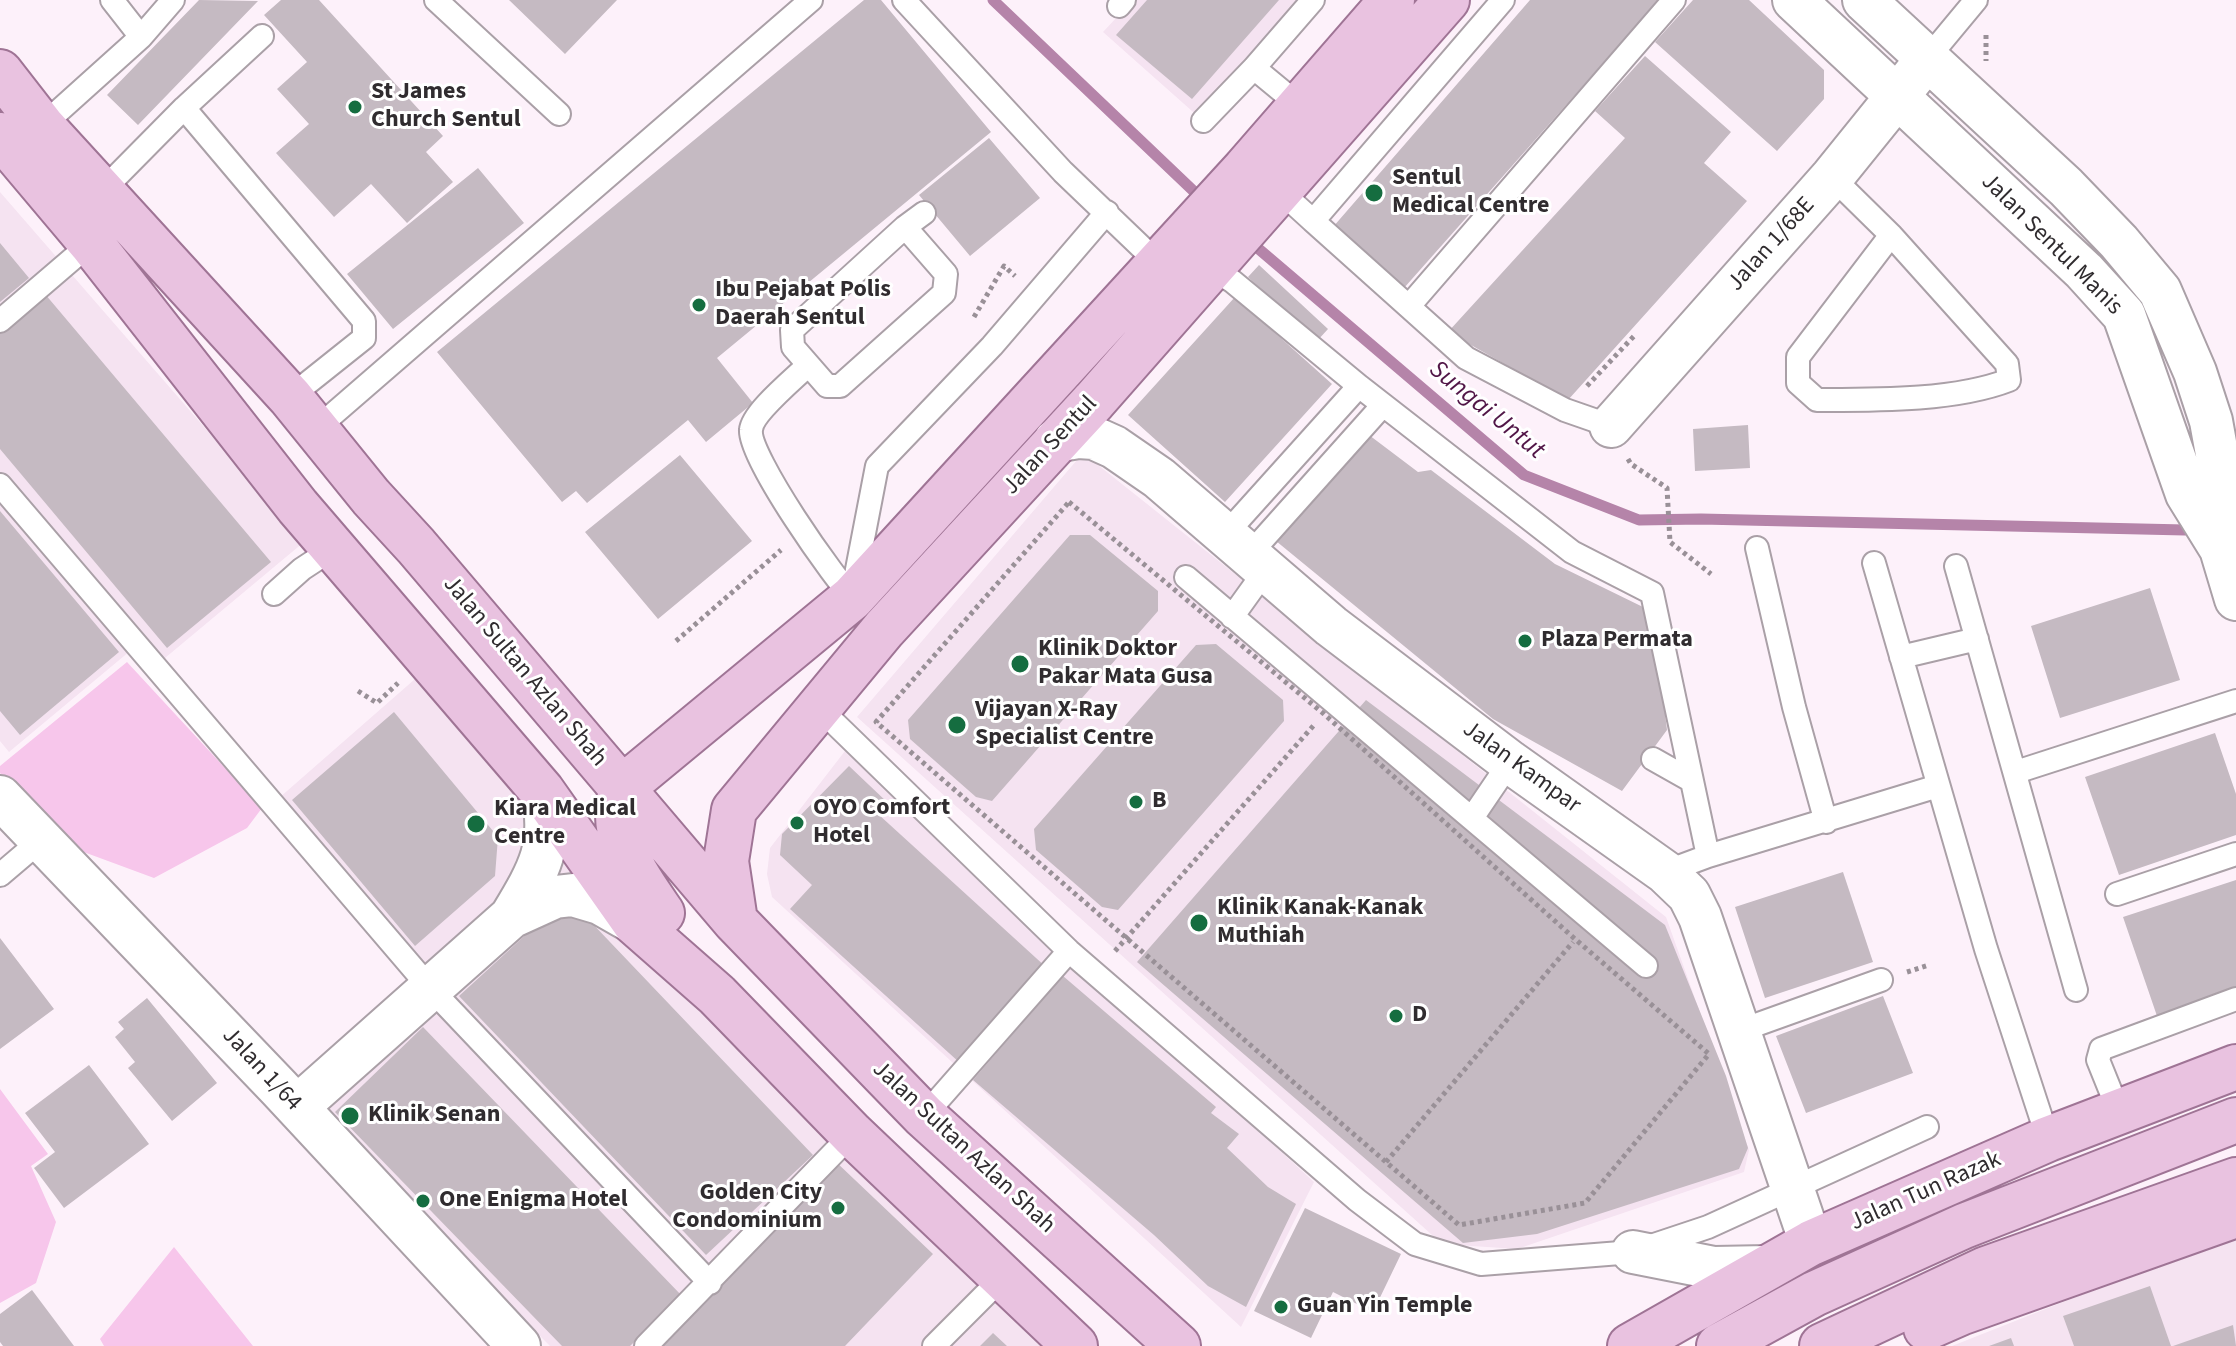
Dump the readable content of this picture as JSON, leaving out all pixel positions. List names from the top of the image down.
{
  "streets": {
    "main road": ["Jalan Sentul", "Jalan Sultan Azlan Shah", "Jalan Tun Razak"],
    "street": [
      "Jalan 1/68E",
      "Jalan Sentul Manis",
      "Jalan Kampar",
      "Jalan 1/64"
    ]
  },
  "crossings": [
    ["Jalan 1/68E", "Jalan Sentul Manis"],
    ["Jalan Sentul", "Jalan Sultan Azlan Shah"],
    ["Jalan Sentul", "Jalan Kampar"],
    ["Jalan Kampar", "Jalan Tun Razak"]
  ],
  "water": ["Sungai Untut"],
  "places": [
    "St James Church Sentul",
    "Sentul Medical Centre",
    "Ibu Pejabat Polis Daerah Sentul",
    "Plaza Permata",
    "Klinik Doktor Pakar Mata Gusa",
    "Vijayan X-Ray Specialist Centre",
    "B",
    "OYO Comfort Hotel",
    "Kiara Medical Centre",
    "Klinik Kanak-Kanak Muthiah",
    "D",
    "Klinik Senan",
    "One Enigma Hotel",
    "Golden City Condominium",
    "Guan Yin Temple"
  ]
}
